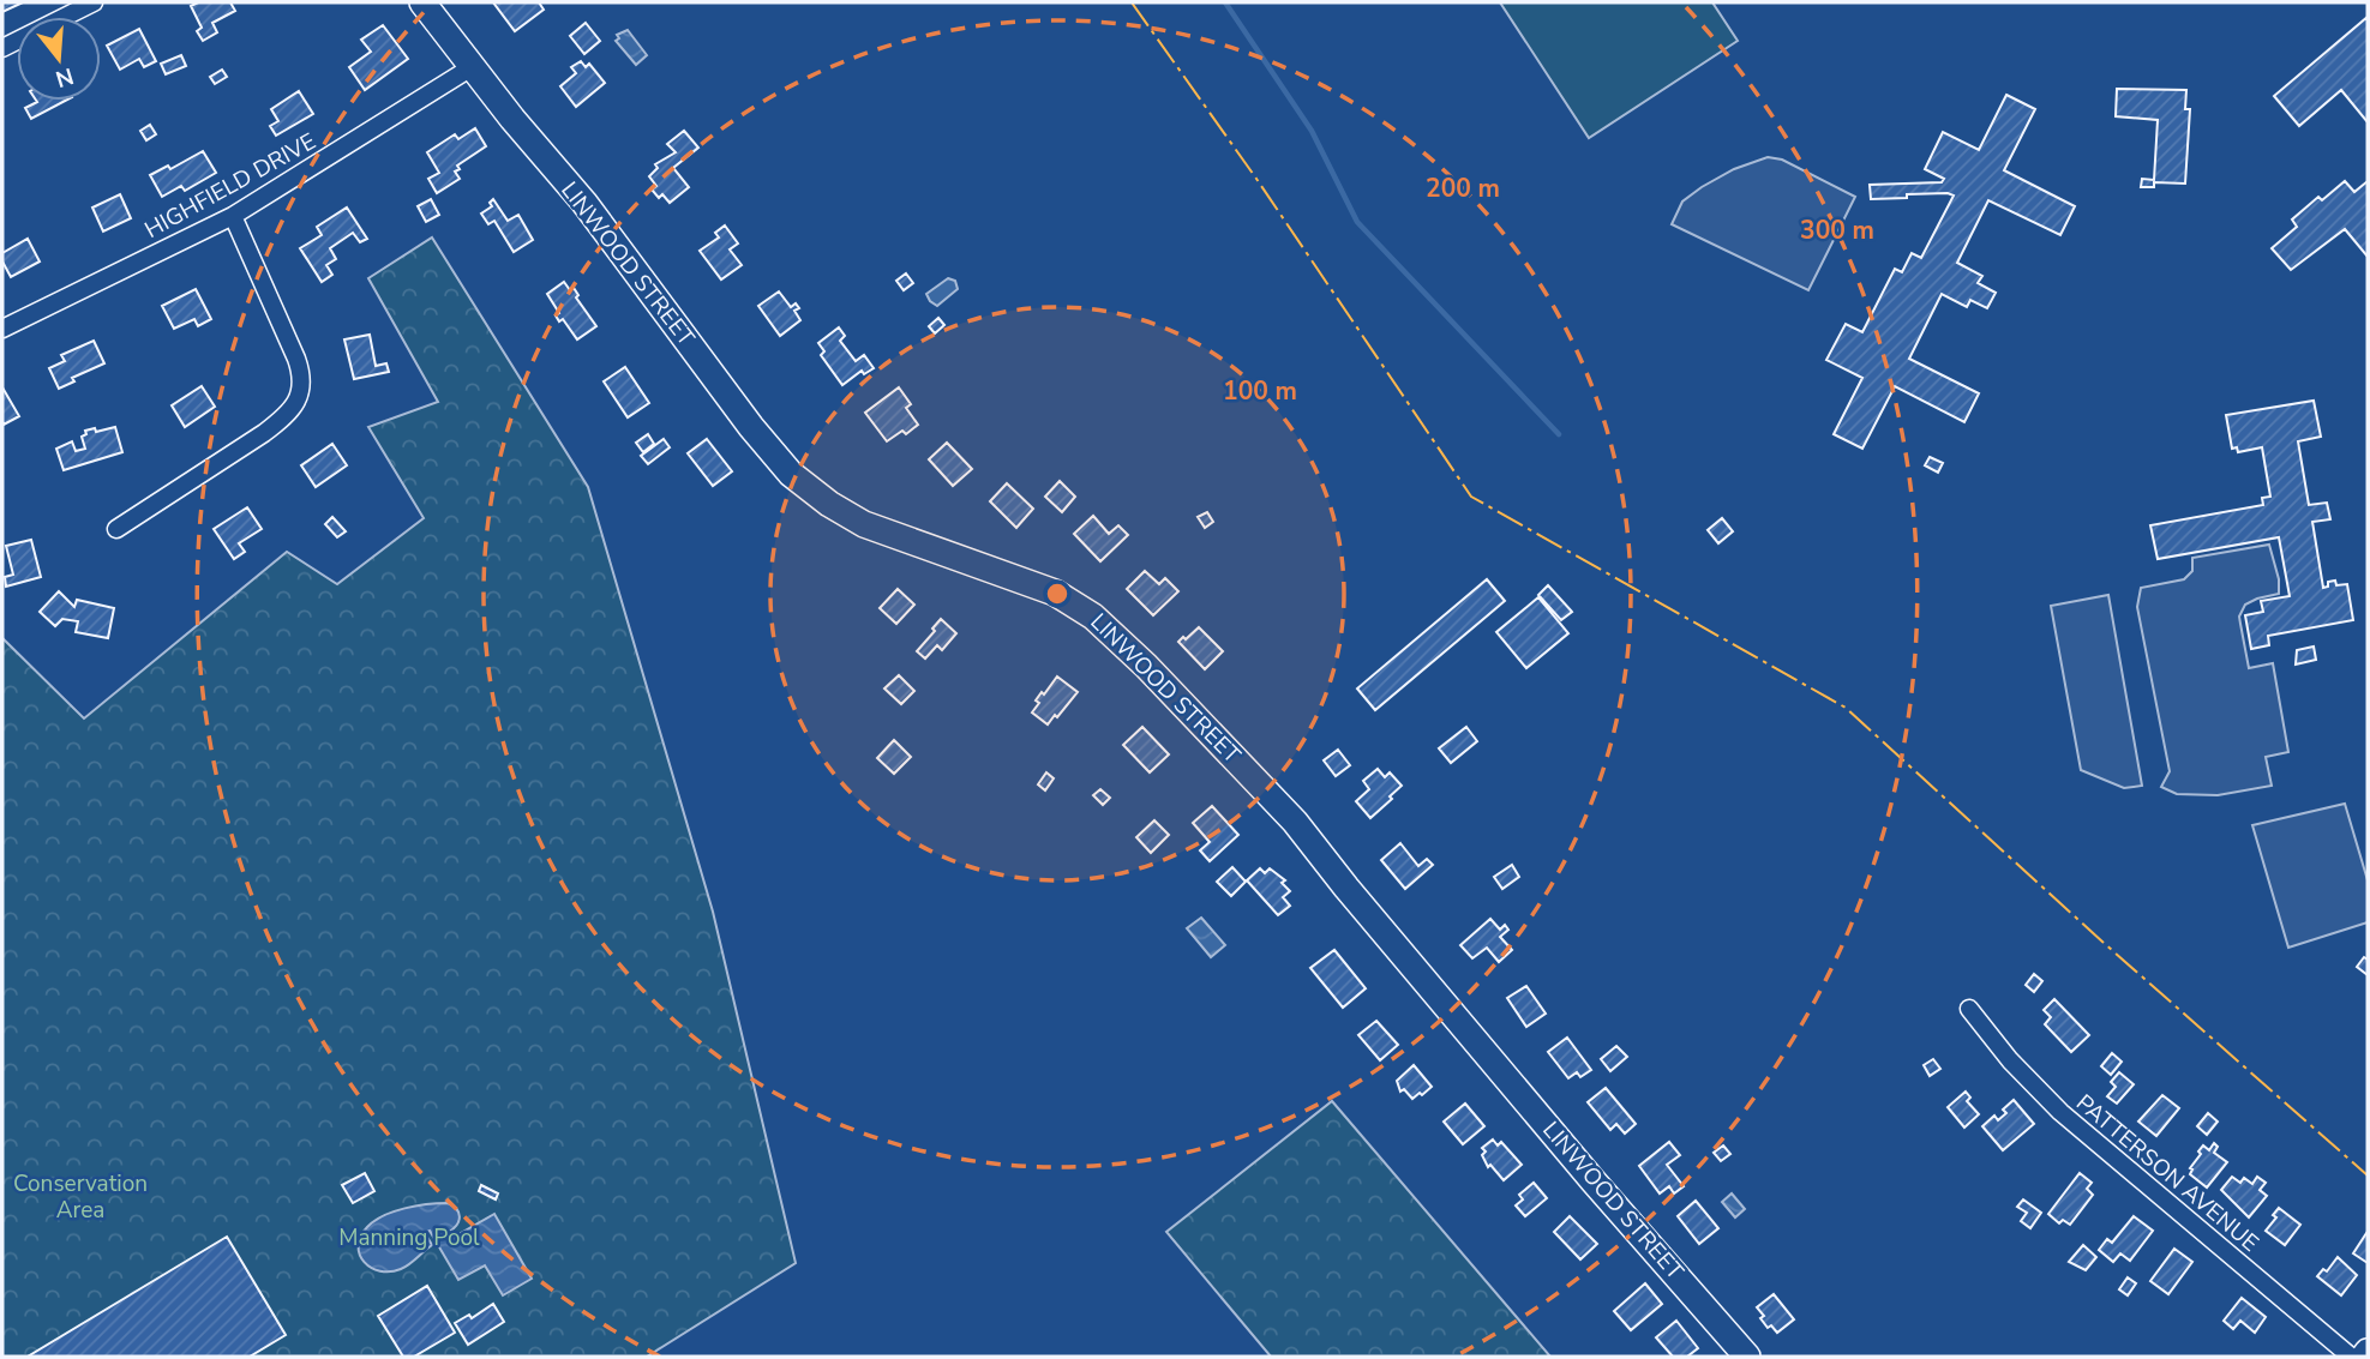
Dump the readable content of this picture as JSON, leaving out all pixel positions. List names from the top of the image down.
{
  "streets": {
    "street": ["HIGHFIELD DRIVE", "LINWOOD STREET", "PATTERSON AVENUE"]
  },
  "crossings": [
    ["HIGHFIELD DRIVE", "LINWOOD STREET"]
  ],
  "parks": ["Conservation Area", "Manning Pool"],
  "north": "bottom",
  "rings": ["200 m", "300 m", "100 m"]
}
